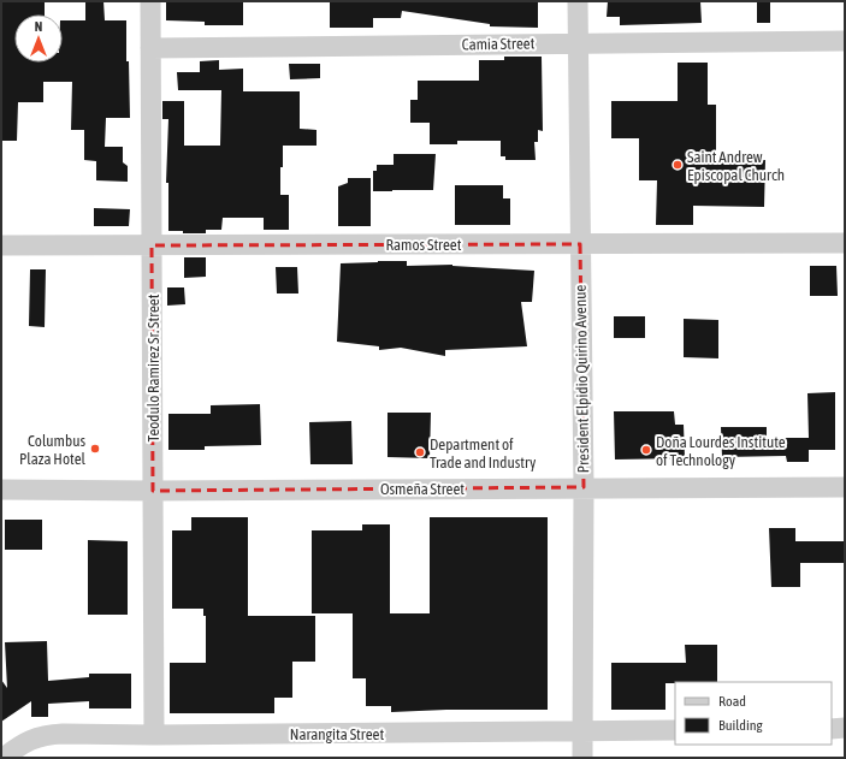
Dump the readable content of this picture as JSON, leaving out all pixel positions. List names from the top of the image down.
{
  "streets": {
    "street": [
      "Camia Street",
      "Ramos Street",
      "Teodulo Ramirez Sr. Street",
      "President Elpidio Quirino Avenue",
      "Osmeña Street",
      "Narangita Street"
    ]
  },
  "crossings": [
    ["Camia Street", "Teodulo Ramirez Sr. Street"],
    ["Camia Street", "President Elpidio Quirino Avenue"],
    ["Ramos Street", "Teodulo Ramirez Sr. Street"],
    ["Ramos Street", "President Elpidio Quirino Avenue"],
    ["Teodulo Ramirez Sr. Street", "Osmeña Street"],
    ["Teodulo Ramirez Sr. Street", "Narangita Street"],
    ["President Elpidio Quirino Avenue", "Osmeña Street"],
    ["President Elpidio Quirino Avenue", "Narangita Street"]
  ],
  "places": [
    "Saint Andrew Episcopal Church",
    "Columbus Plaza Hotel",
    "Doña Lourdes Institute of Technology",
    "Department of Trade and Industry"
  ],
  "legend": ["Road", "Building"],
  "north": "top"
}
